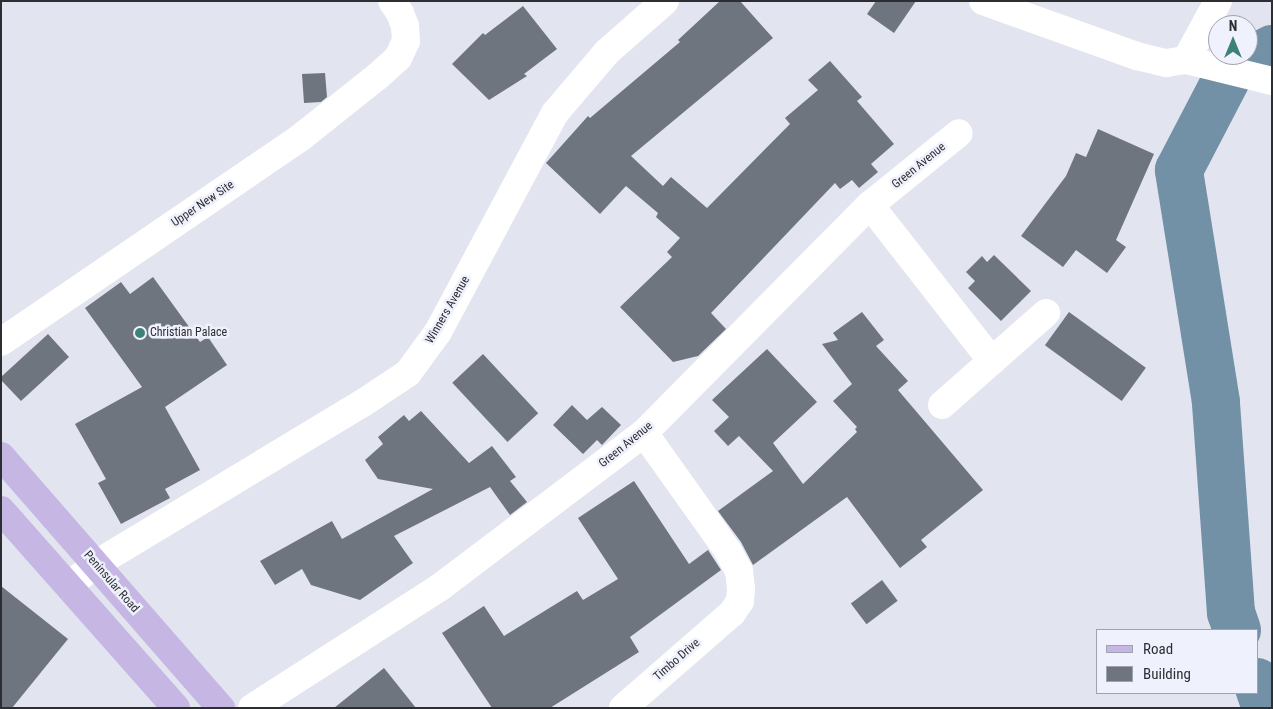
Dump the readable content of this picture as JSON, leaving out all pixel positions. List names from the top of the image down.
{
  "streets": {
    "main road": ["Peninsular Road"],
    "street": [
      "Green Avenue",
      "Upper New Site",
      "Winners Avenue",
      "Timbo Drive"
    ]
  },
  "crossings": [
    ["Green Avenue", "Timbo Drive"],
    ["Winners Avenue", "Peninsular Road"]
  ],
  "places": ["Christian Palace"],
  "legend": ["Road", "Building"],
  "north": "top"
}
